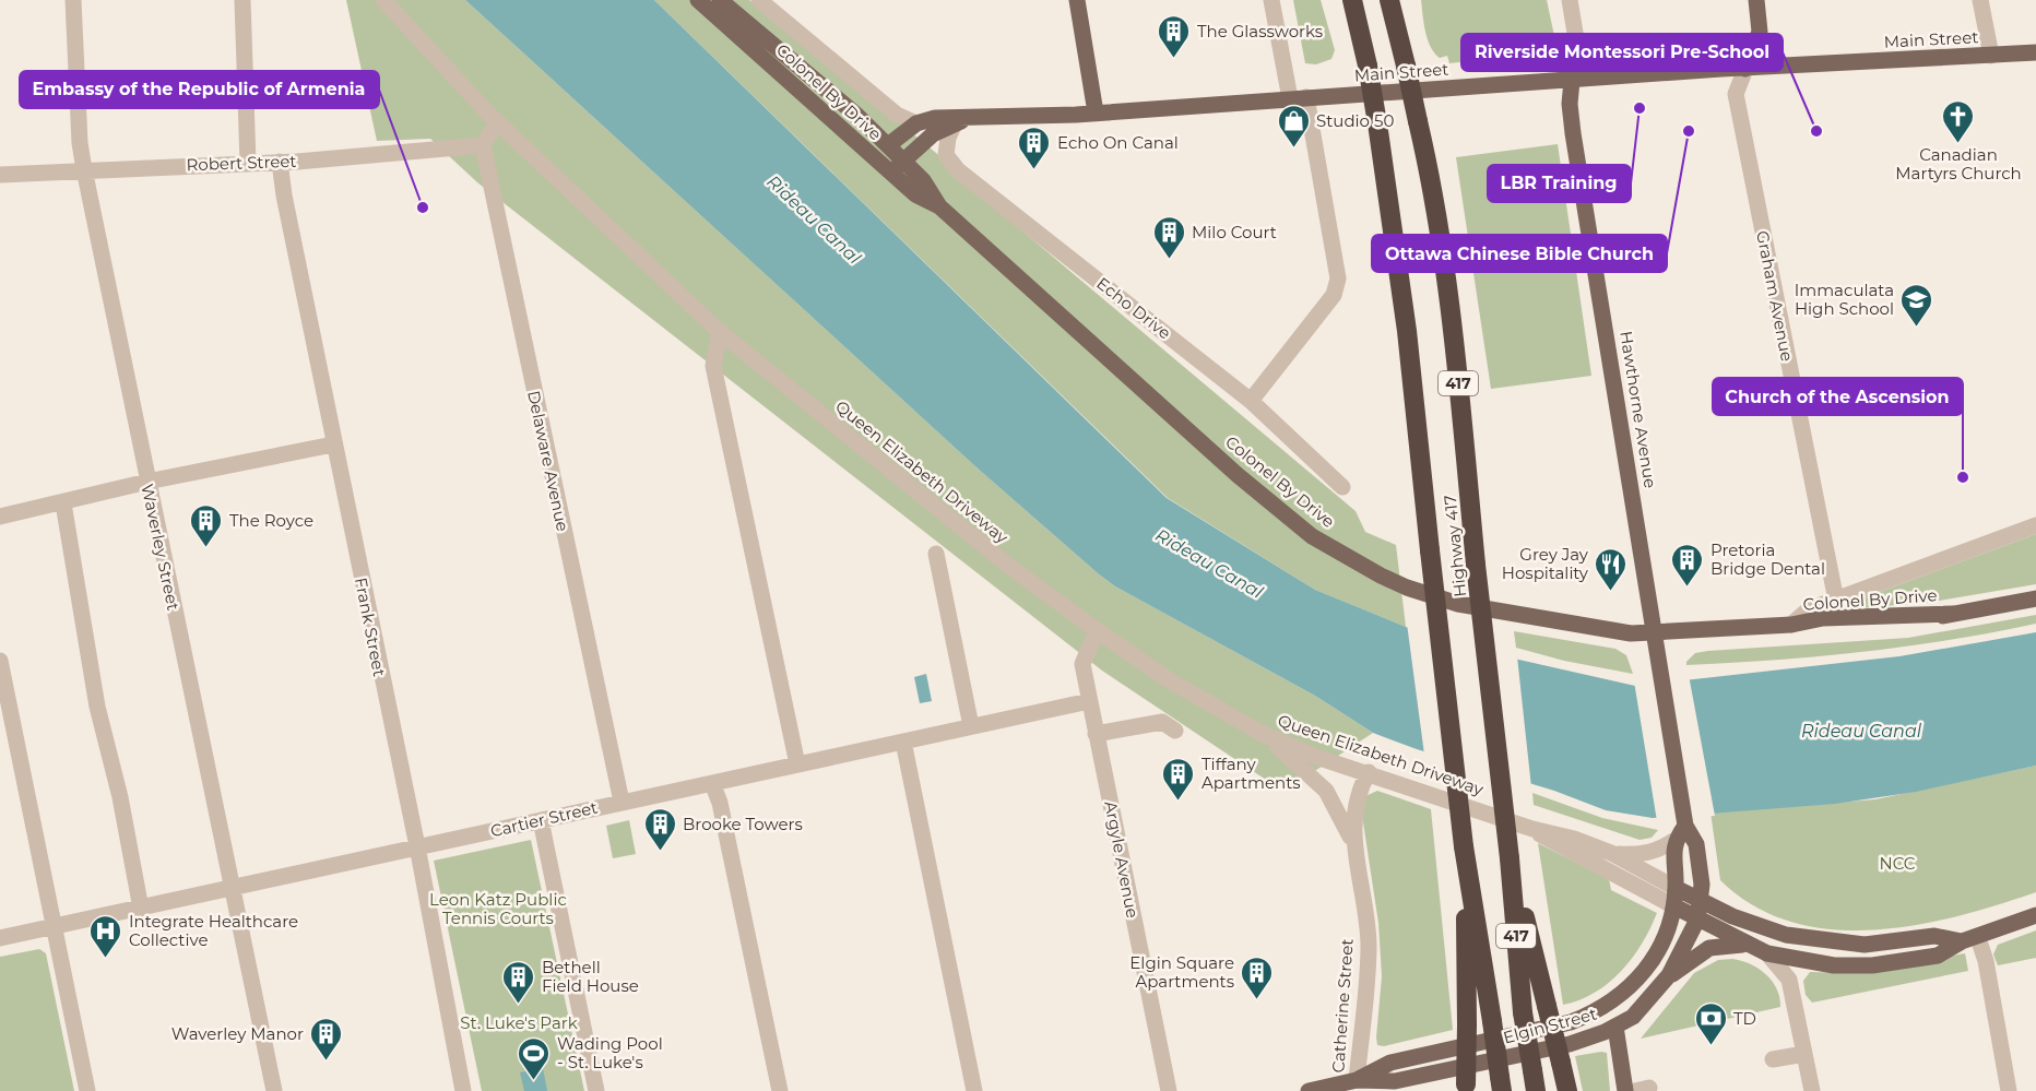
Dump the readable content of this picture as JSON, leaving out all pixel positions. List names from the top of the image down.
{
  "streets": {
    "highway": ["417", "Highway 417"],
    "main road": [
      "Main Street",
      "Colonel By Drive",
      "Hawthorne Avenue",
      "Queen Elizabeth Driveway",
      "Elgin Street"
    ],
    "street": [
      "Robert Street",
      "Graham Avenue",
      "Echo Drive",
      "Delaware Avenue",
      "Waverley Street",
      "Frank Street",
      "Cartier Street",
      "Argyle Avenue",
      "Catherine Street"
    ]
  },
  "crossings": [
    ["Main Street", "Colonel By Drive"],
    ["Main Street", "Graham Avenue"],
    ["Main Street", "Echo Drive"],
    ["Main Street", "Hawthorne Avenue"],
    ["Colonel By Drive", "Hawthorne Avenue"],
    ["Robert Street", "Delaware Avenue"],
    ["Robert Street", "Waverley Street"],
    ["Robert Street", "Frank Street"],
    ["Hawthorne Avenue", "Queen Elizabeth Driveway"],
    ["Hawthorne Avenue", "Elgin Street"],
    ["Delaware Avenue", "Cartier Street"],
    ["Queen Elizabeth Driveway", "Argyle Avenue"],
    ["Queen Elizabeth Driveway", "Elgin Street"],
    ["Waverley Street", "Cartier Street"],
    ["Frank Street", "Cartier Street"],
    ["Cartier Street", "Argyle Avenue"],
    ["Catherine Street", "Elgin Street"]
  ],
  "water": ["Rideau Canal"],
  "parks": ["NCC", "Leon Katz Public Tennis Courts", "St. Luke's Park"],
  "places": {
    "building": [
      "The Glassworks",
      "Echo On Canal",
      "Milo Court",
      "The Royce",
      "Pretoria Bridge Dental",
      "Tiffany Apartments",
      "Brooke Towers",
      "Elgin Square Apartments",
      "Bethell Field House",
      "Waverley Manor"
    ],
    "other": [
      "LBR Training",
      "Ottawa Chinese Bible Church",
      "Riverside Montessori Pre-School",
      "Embassy of the Republic of Armenia",
      "Church of the Ascension"
    ],
    "church": ["Canadian Martyrs Church"],
    "shop": ["Studio 50"],
    "school or university": ["Immaculata High School"],
    "restaurant": ["Grey Jay Hospitality"],
    "hospital": ["Integrate Healthcare Collective"],
    "bank": ["TD"],
    "sports": ["Wading Pool - St. Luke's"]
  }
}
